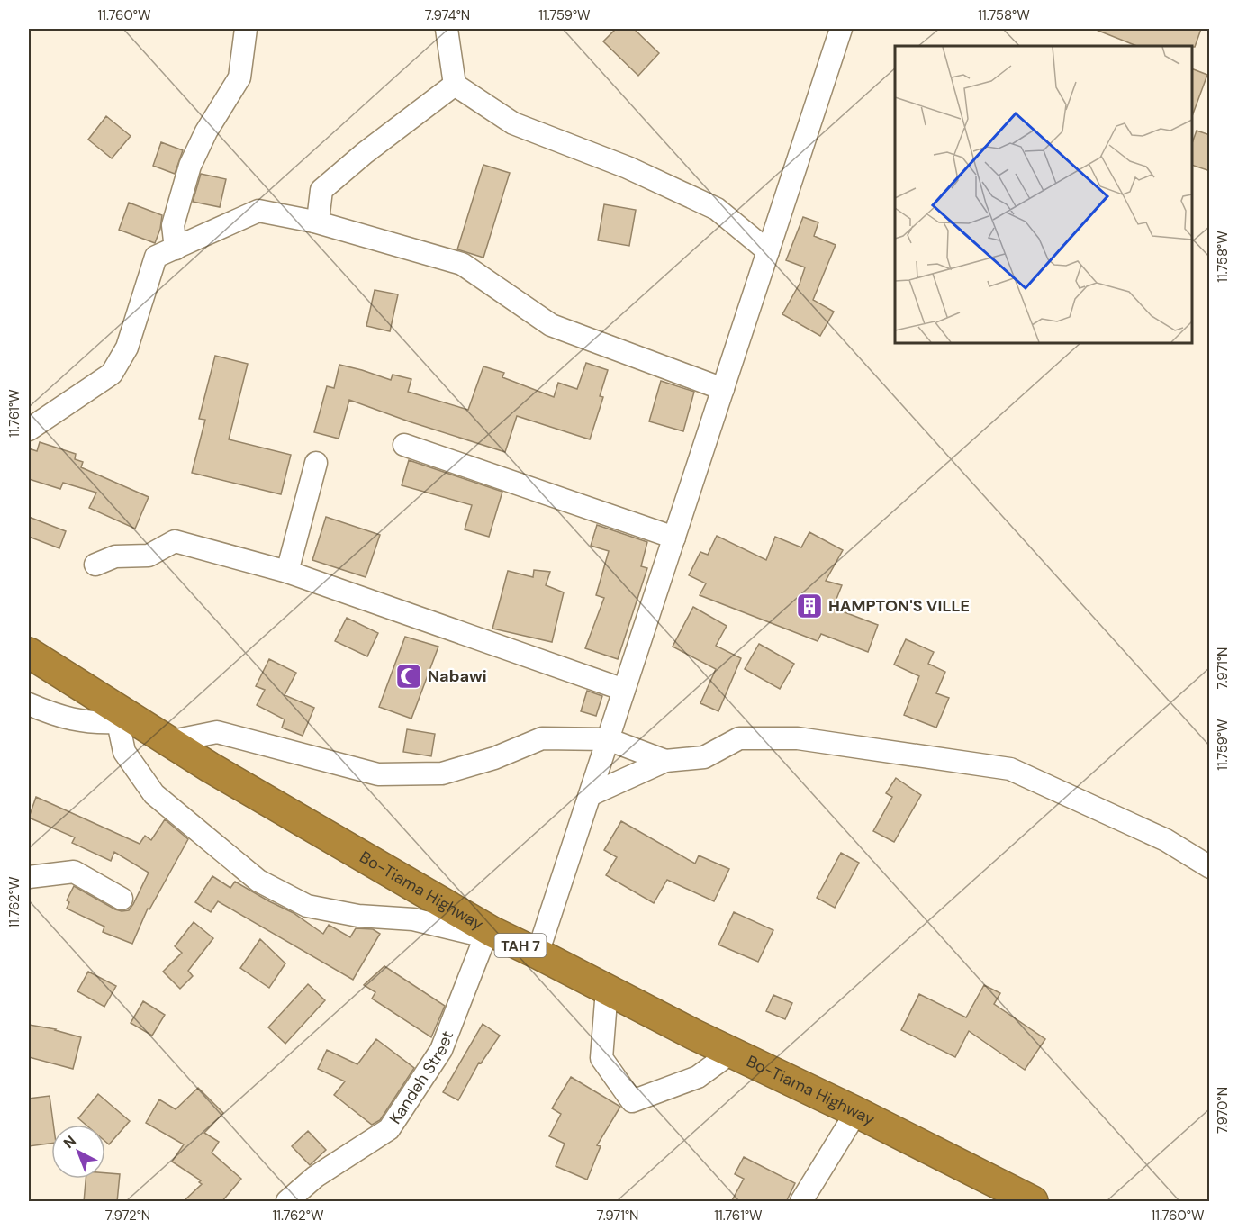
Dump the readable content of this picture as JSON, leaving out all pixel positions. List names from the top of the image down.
{
  "streets": {
    "highway": ["Bo-Tiama Highway", "TAH 7"],
    "street": ["Kandeh Street"]
  },
  "crossings": [
    ["Bo-Tiama Highway", "Kandeh Street"]
  ],
  "places": {
    "building": ["HAMPTON'S VILLE"],
    "mosque": ["Nabawi"]
  },
  "north": "top left",
  "coordinates": [
    "11.760°W",
    "7.974°N",
    "11.759°W",
    "11.758°W",
    "11.761°W",
    "7.971°N",
    "11.762°W",
    "7.970°N",
    "7.972°N"
  ]
}
